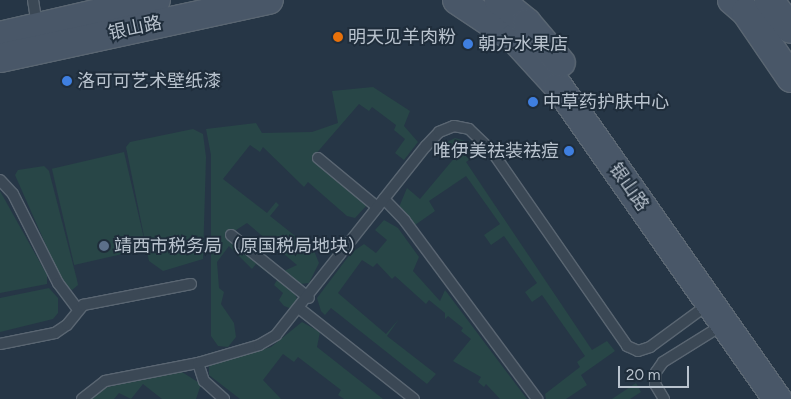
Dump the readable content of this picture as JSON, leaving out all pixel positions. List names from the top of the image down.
{
  "streets": {
    "main road": ["银山路"]
  },
  "places": [
    "明天见羊肉粉",
    "朝方水果店",
    "洛可可艺术壁纸漆",
    "中草药护肤中心",
    "唯伊美祛装祛痘",
    "靖西市税务局（原国税局地块）"
  ],
  "scale_bar": "20 m"
}
